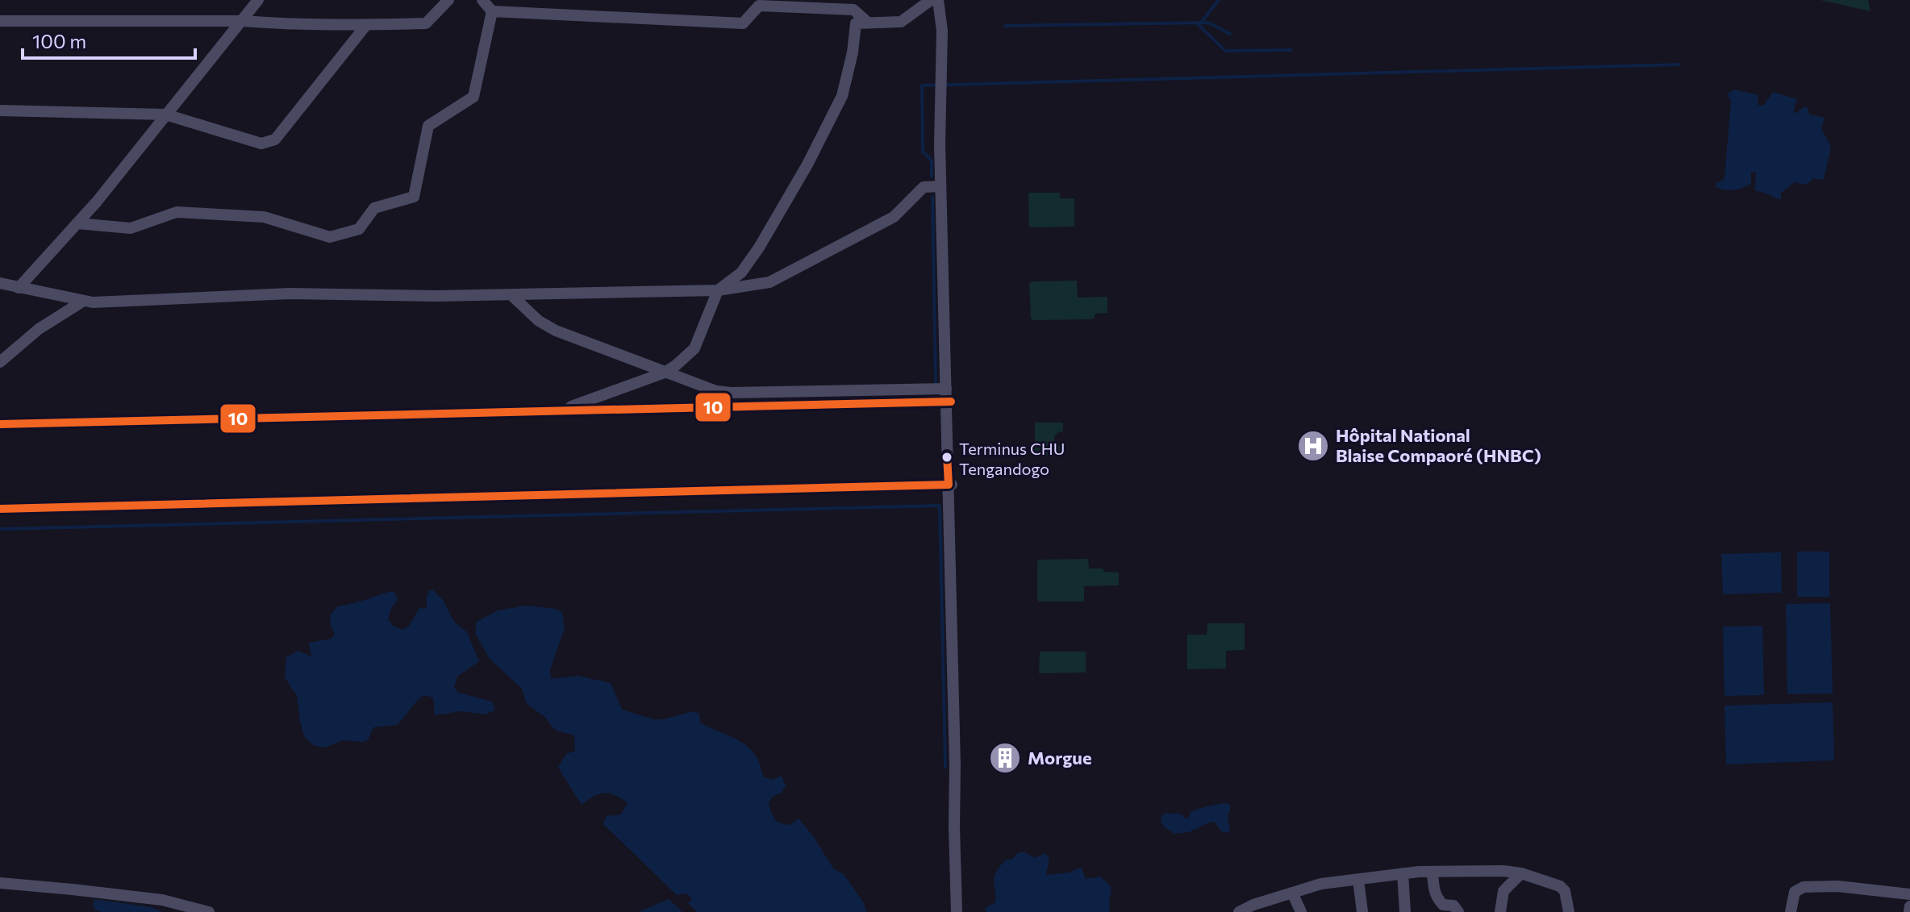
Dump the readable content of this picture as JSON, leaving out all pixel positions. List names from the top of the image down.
{
  "places": {
    "hospital": ["Hôpital National Blaise Compaoré (HNBC)"],
    "other": ["Terminus CHU Tengandogo"],
    "building": ["Morgue"]
  },
  "lines": ["transit line 10"],
  "scale_bar": "100 m"
}
